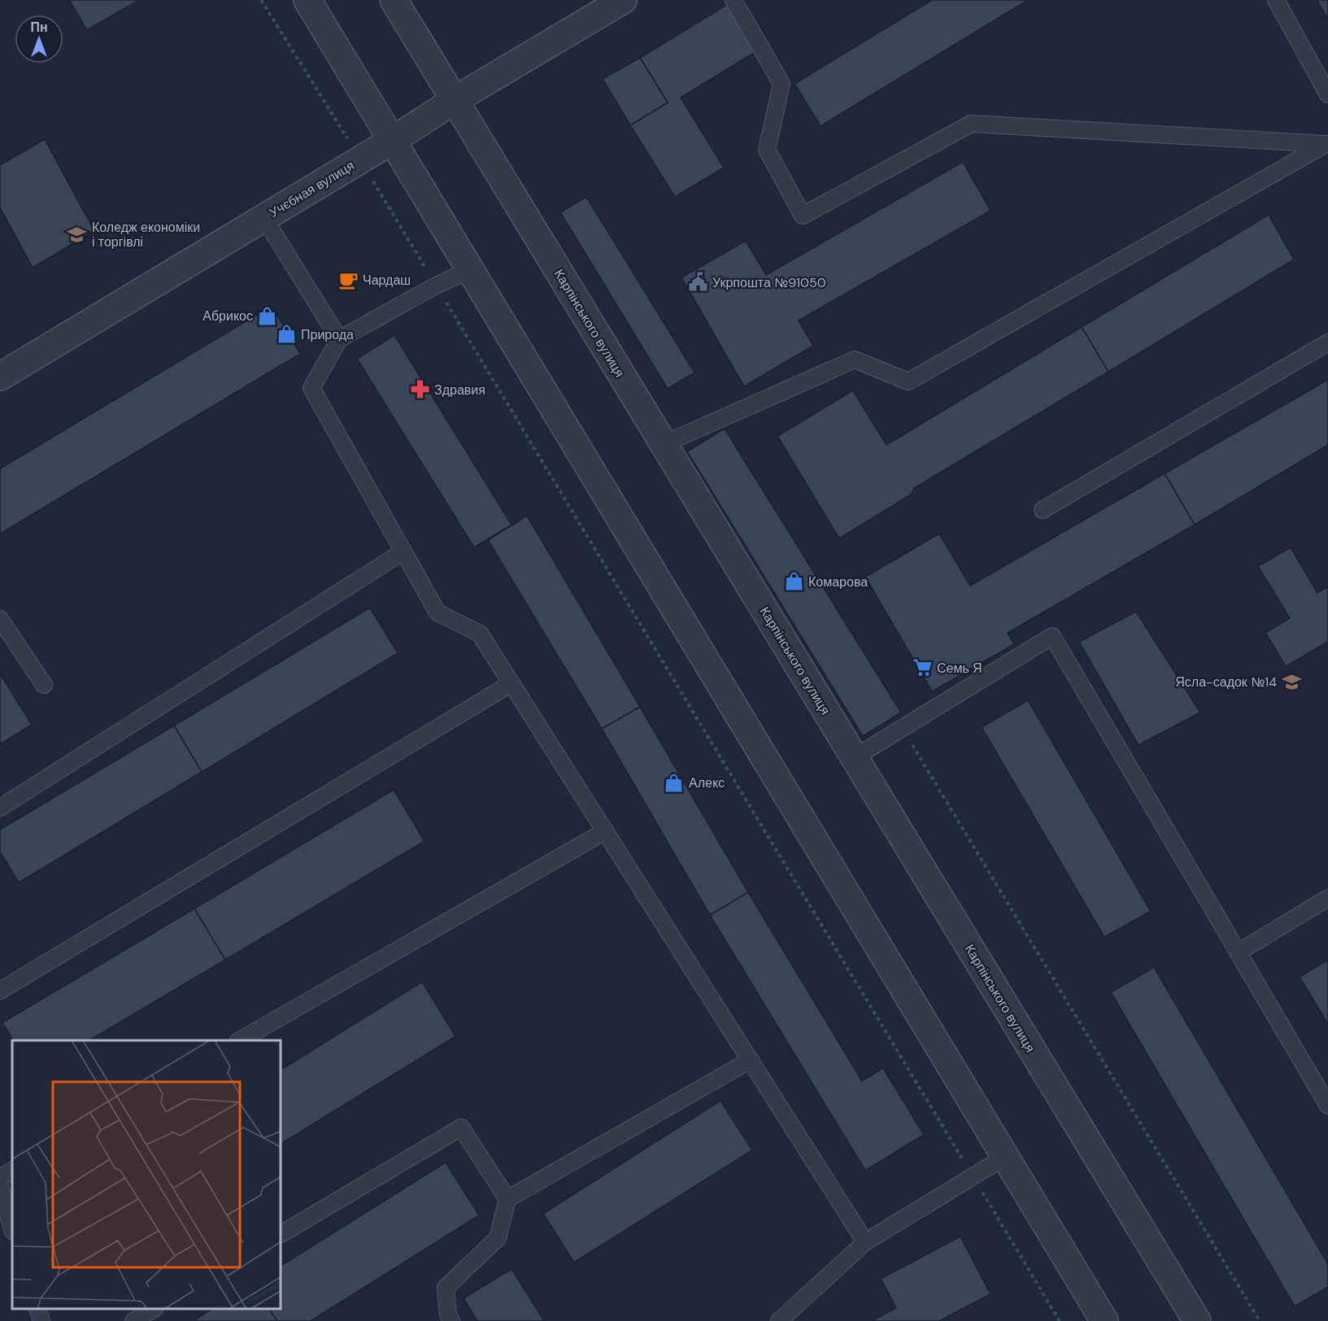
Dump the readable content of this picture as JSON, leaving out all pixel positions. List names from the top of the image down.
{
  "streets": {
    "street": ["Учєбная вулиця", "Карпінського вулиця"]
  },
  "crossings": [
    ["Учєбная вулиця", "Карпінського вулиця"]
  ],
  "places": {
    "school or university": ["Коледж економіки і торгівлі", "Ясла-садок №14"],
    "cafe": ["Чардаш"],
    "public building": ["Укрпошта №91050"],
    "shop": [
      "Абрикос",
      "Природа",
      "Комарова",
      "Алекс"
    ],
    "pharmacy": ["Здравия"],
    "supermarket": ["Семь Я"]
  },
  "north": "top"
}
